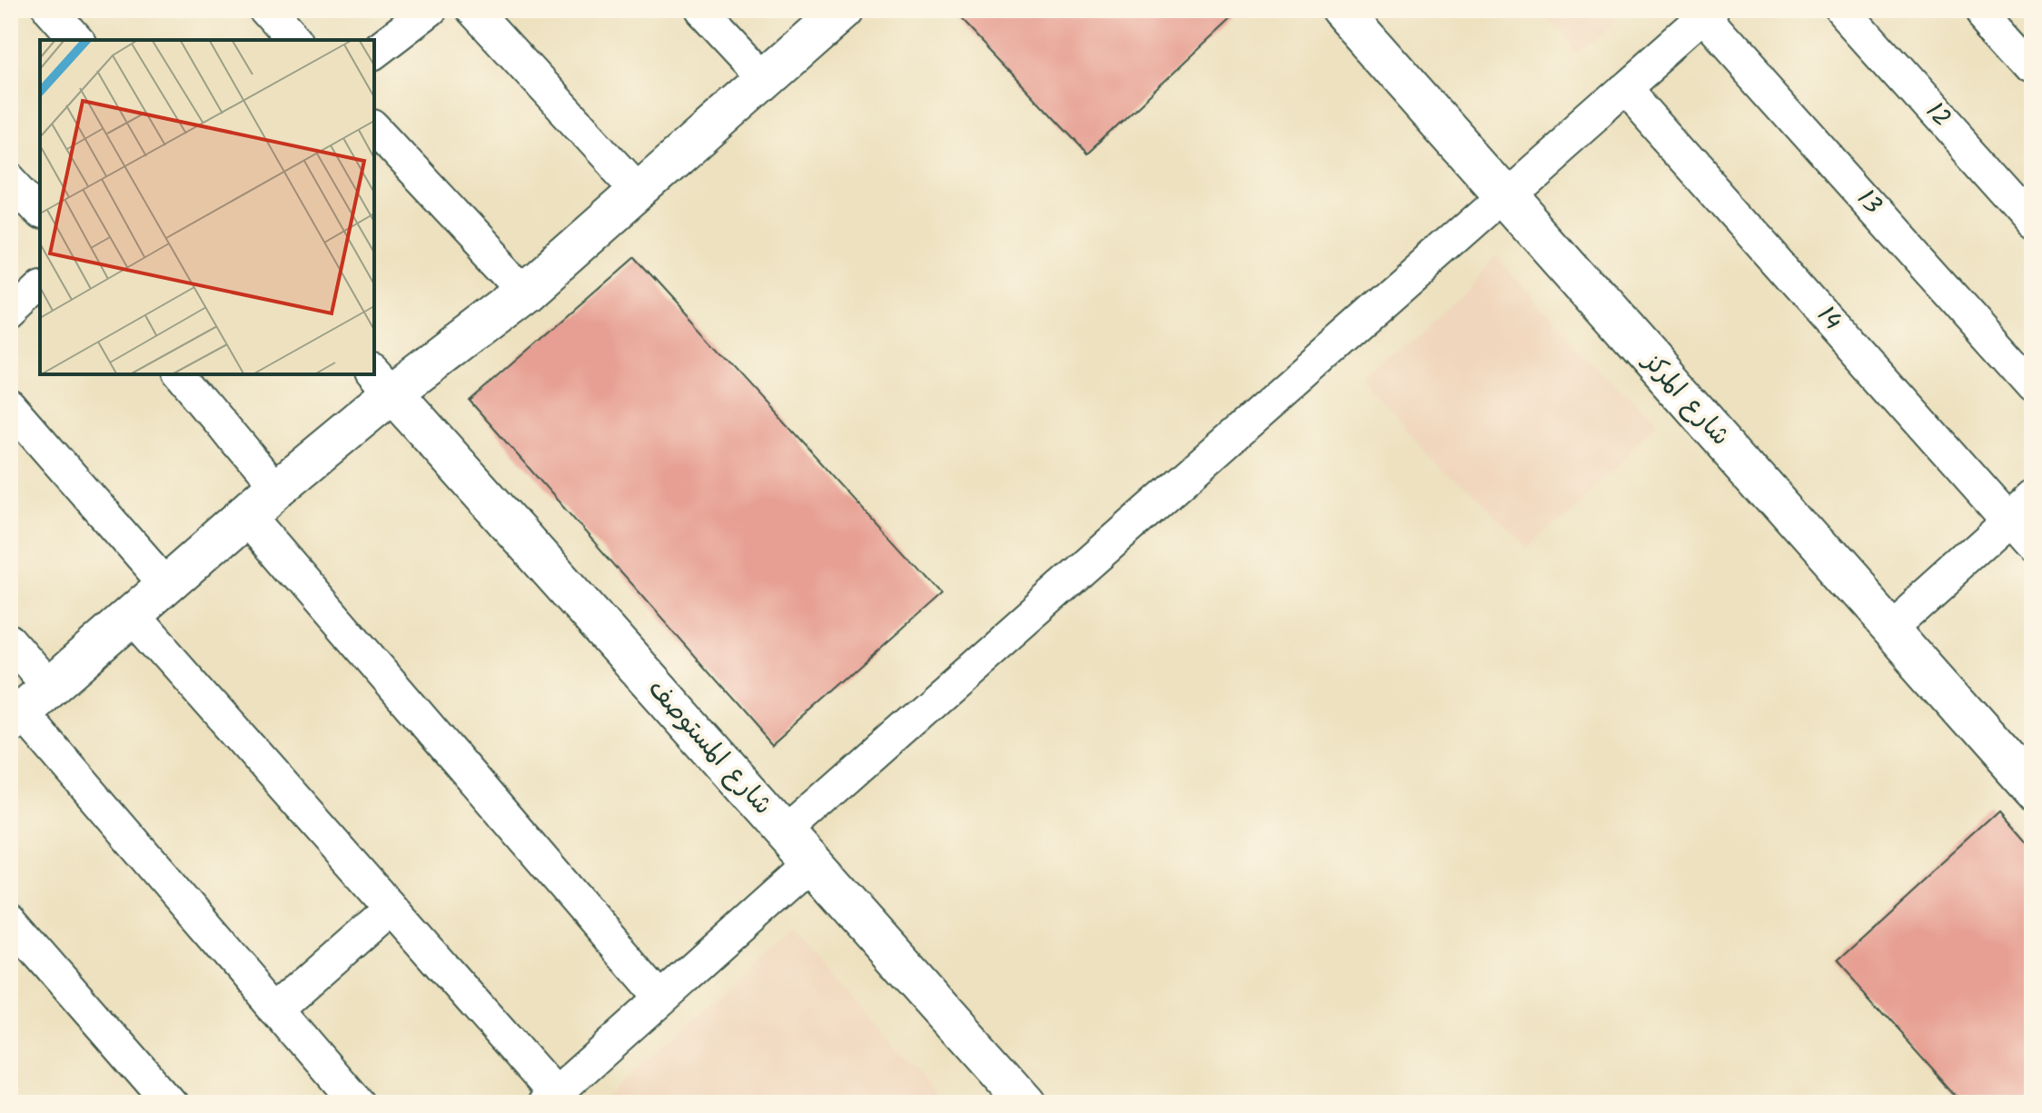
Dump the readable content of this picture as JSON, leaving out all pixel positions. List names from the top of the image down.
{
  "streets": {
    "street": [
      "12",
      "13",
      "14",
      "شارع المركز",
      "شارع المستوصف"
    ]
  }
}
